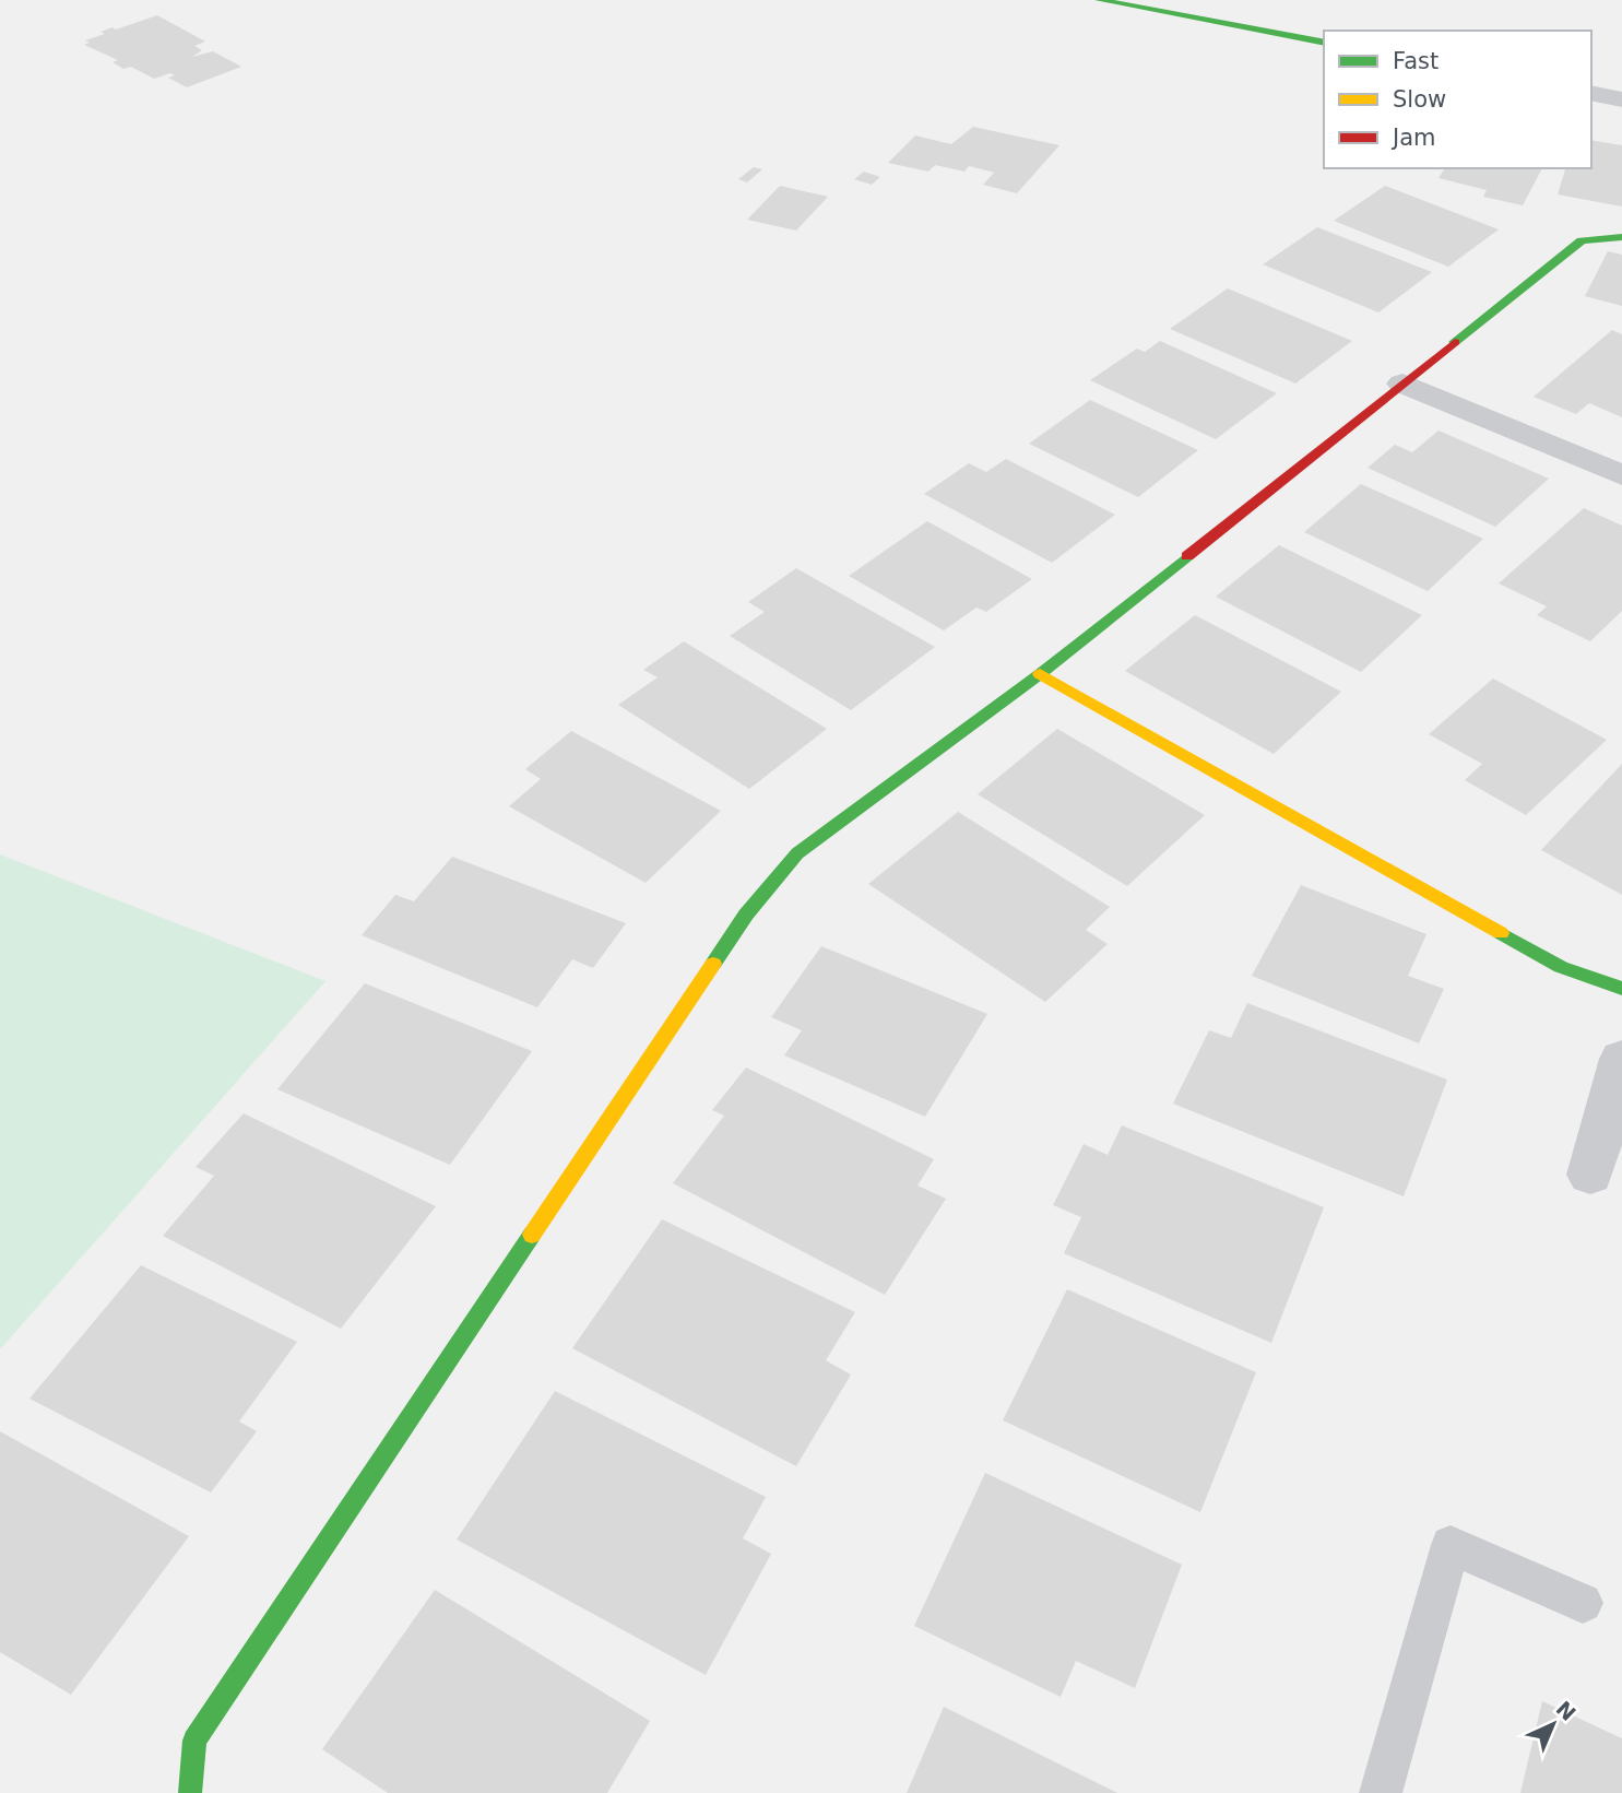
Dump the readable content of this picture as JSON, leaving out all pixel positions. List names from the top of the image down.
{
  "legend": ["Fast", "Slow", "Jam"],
  "north": "top right"
}
